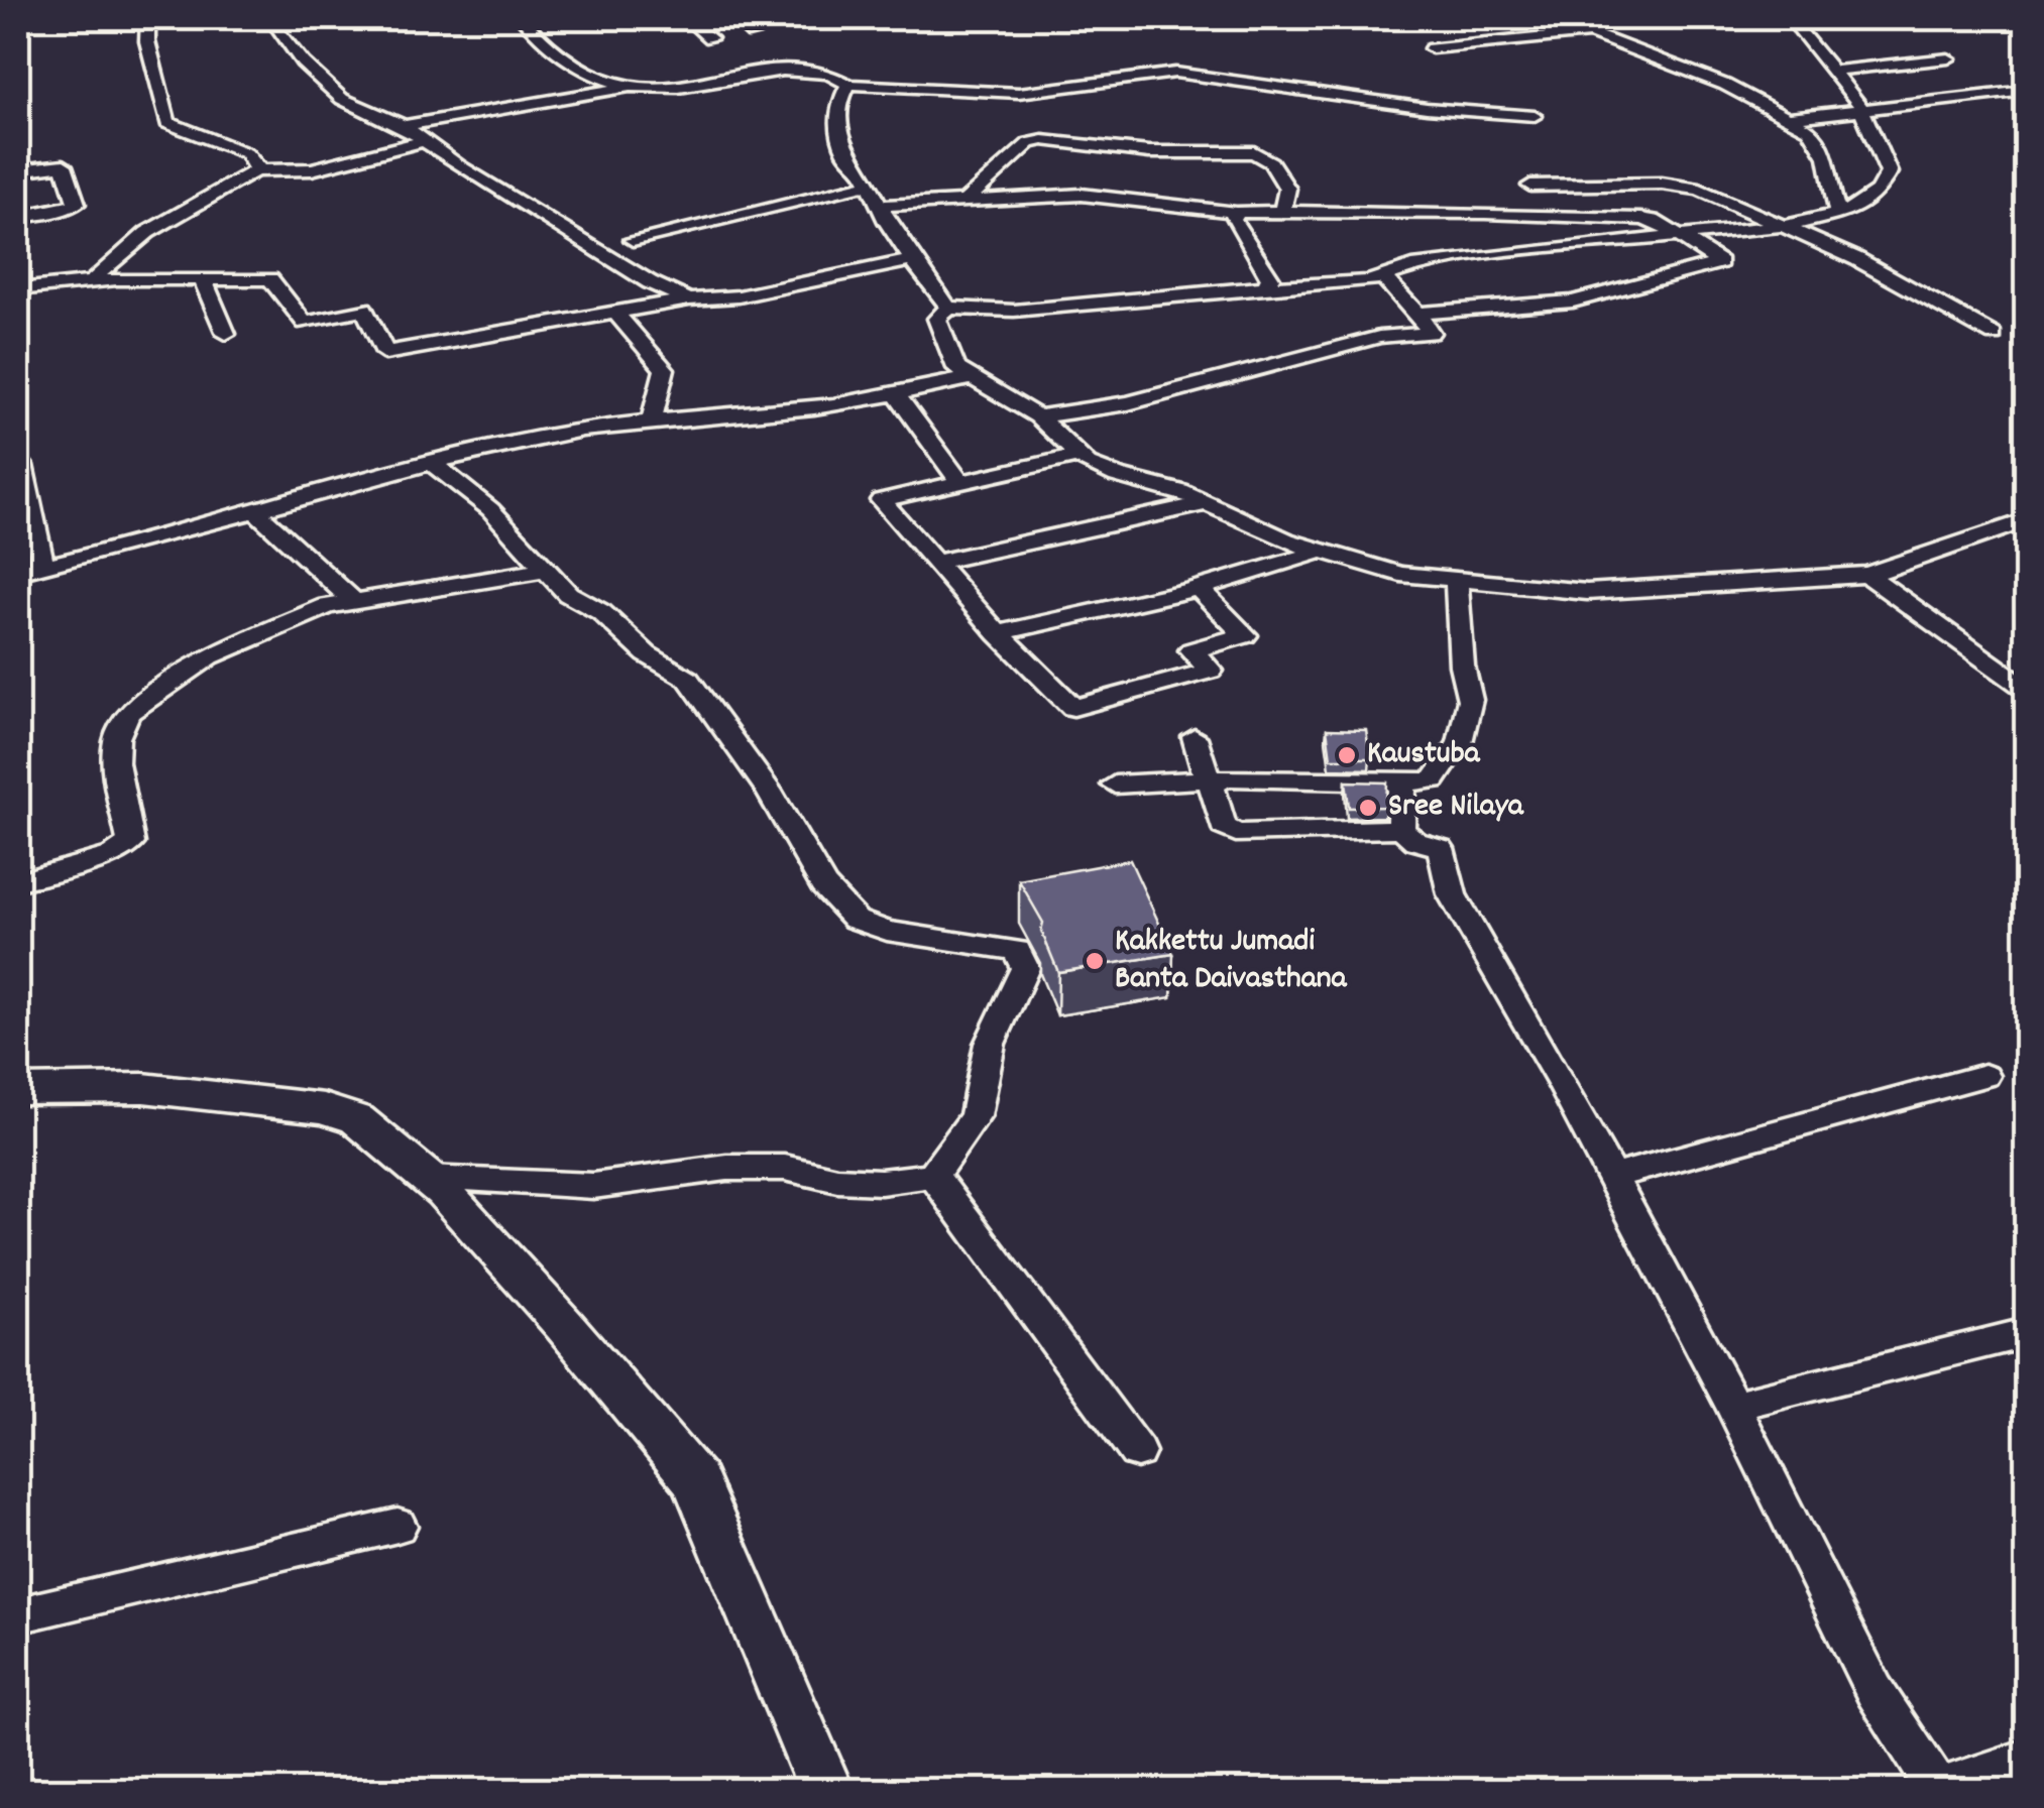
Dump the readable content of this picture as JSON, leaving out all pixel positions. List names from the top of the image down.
{
  "places": ["Kaustuba", "Sree Nilaya", "Kakkettu Jumadi Banta Daivasthana"]
}
